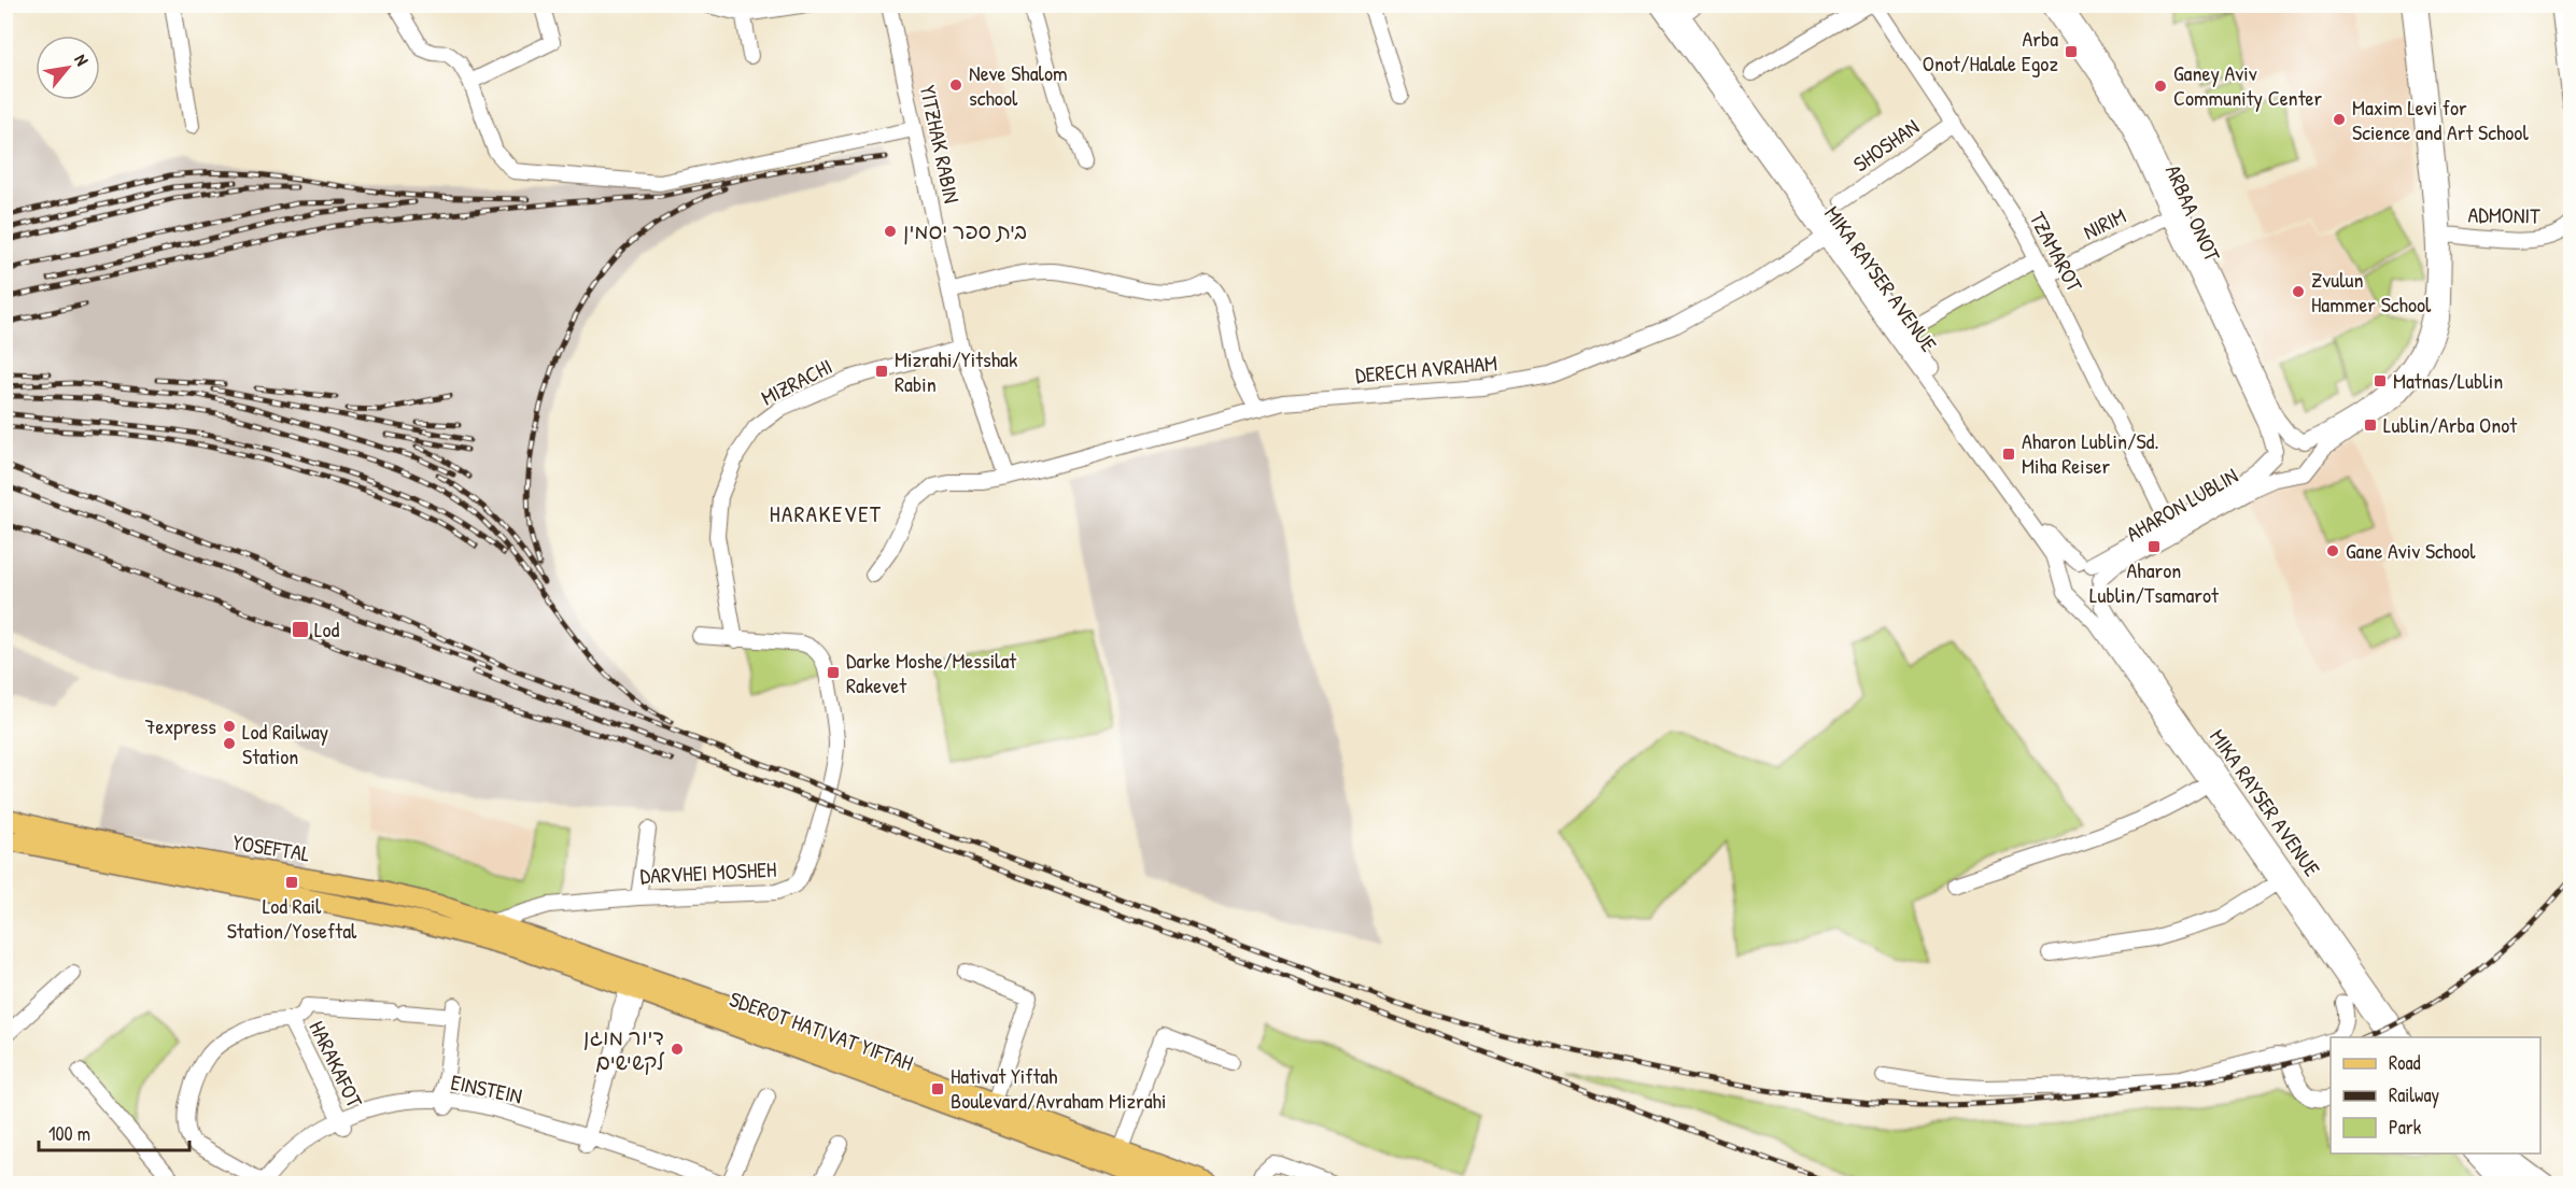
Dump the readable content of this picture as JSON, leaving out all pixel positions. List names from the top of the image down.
{
  "streets": {
    "main road": ["YOSEFTAL", "SDEROT HATIVAT YIFTAH"],
    "street": [
      "YITZHAK RABIN",
      "SHOSHAN",
      "ARBAA ONOT",
      "ADMONIT",
      "NIRIM",
      "TZAMAROT",
      "MIKA RAYSER AVENUE",
      "DERECH AVRAHAM",
      "MIZRACHI",
      "AHARON LUBLIN",
      "DARVHEI MOSHEH",
      "HARAKAFOT",
      "EINSTEIN"
    ]
  },
  "crossings": [
    ["YITZHAK RABIN", "DERECH AVRAHAM"],
    ["YITZHAK RABIN", "MIZRACHI"],
    ["SHOSHAN", "TZAMAROT"],
    ["ARBAA ONOT", "NIRIM"],
    ["ARBAA ONOT", "AHARON LUBLIN"],
    ["NIRIM", "TZAMAROT"],
    ["TZAMAROT", "AHARON LUBLIN"],
    ["MIKA RAYSER AVENUE", "DERECH AVRAHAM"],
    ["MIKA RAYSER AVENUE", "AHARON LUBLIN"],
    ["MIZRACHI", "DARVHEI MOSHEH"],
    ["YOSEFTAL", "DARVHEI MOSHEH"],
    ["YOSEFTAL", "SDEROT HATIVAT YIFTAH"],
    ["HARAKAFOT", "EINSTEIN"]
  ],
  "districts": ["HARAKEVET"],
  "places": {
    "transit": [
      "Arba Onot/Halale Egoz",
      "Mizrahi/Yitshak Rabin",
      "Matnas/Lublin",
      "Lublin/Arba Onot",
      "Aharon Lublin/Sd. Miha Reiser",
      "Aharon Lublin/Tsamarot",
      "Lod",
      "Darke Moshe/Messilat Rakevet",
      "Lod Rail Station/Yoseftal",
      "Hativat Yiftah Boulevard/Avraham Mizrahi"
    ],
    "other": [
      "Neve Shalom school",
      "Ganey Aviv Community Center",
      "Maxim Levi for Science and Art School",
      "בית ספר יסמין",
      "Zvulun Hammer School",
      "Gane Aviv School",
      "7express",
      "Lod Railway Station",
      "דיור מוגן לקשישים"
    ]
  },
  "legend": ["Road", "Railway", "Park"],
  "scale_bar": "100 m",
  "north": "top right"
}
